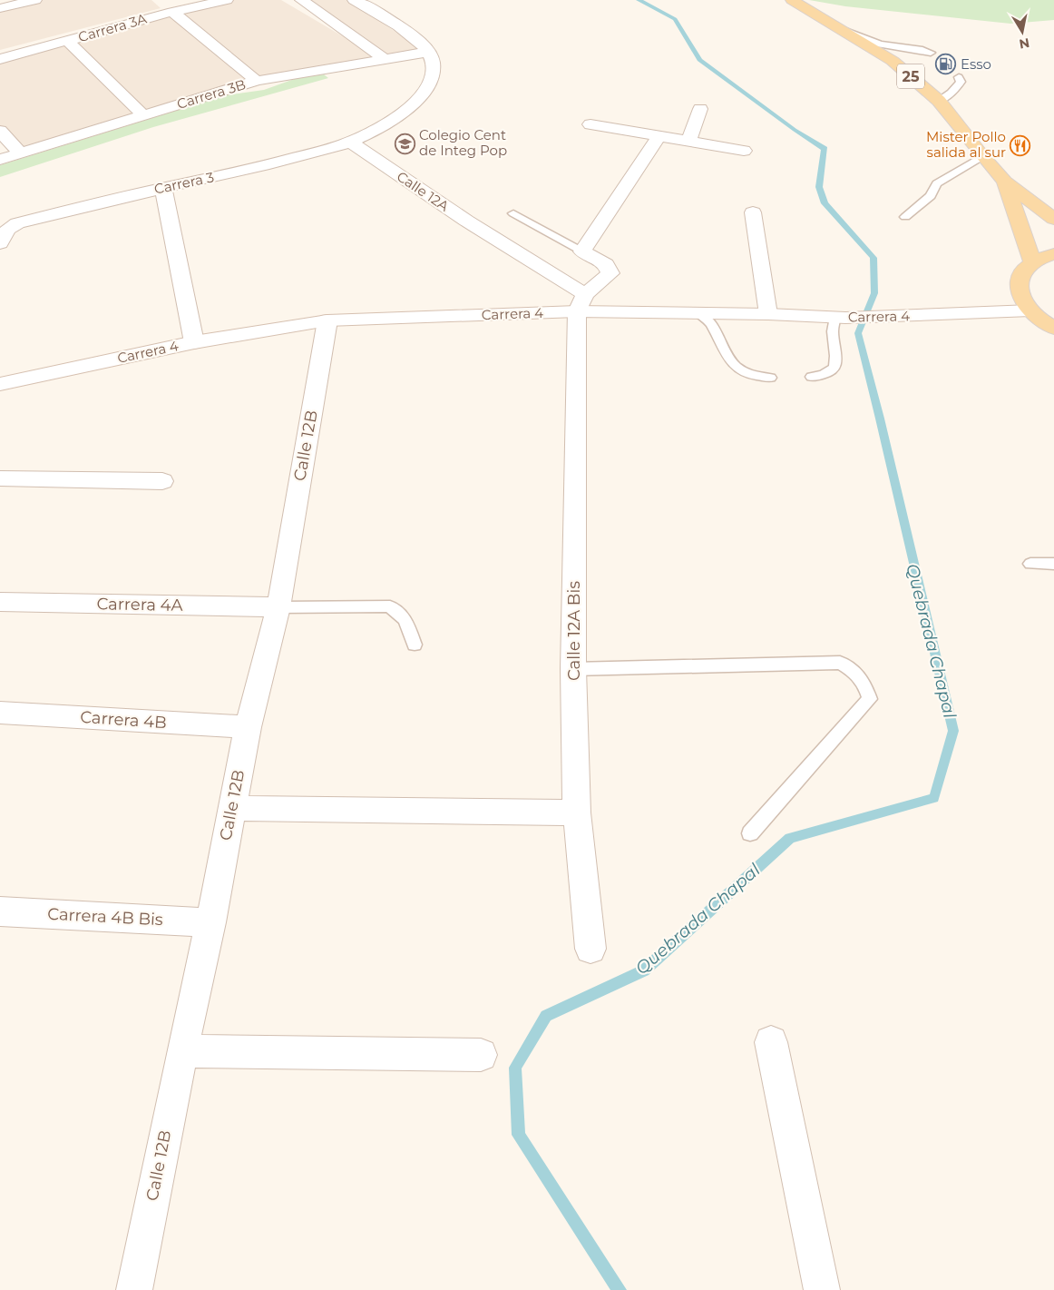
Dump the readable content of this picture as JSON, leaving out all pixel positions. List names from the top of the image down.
{
  "streets": {
    "main road": ["25"],
    "street": [
      "Carrera 3A",
      "Carrera 3B",
      "Carrera 3",
      "Calle 12A",
      "Carrera 4",
      "Calle 12B",
      "Carrera 4A",
      "Calle 12A Bis",
      "Carrera 4B",
      "Carrera 4B Bis"
    ]
  },
  "crossings": [
    ["Carrera 3", "Calle 12A"],
    ["Calle 12A", "Carrera 4"],
    ["Calle 12A", "Calle 12A Bis"],
    ["Carrera 4", "Calle 12B"],
    ["Carrera 4", "Calle 12A Bis"],
    ["Calle 12B", "Carrera 4A"],
    ["Calle 12B", "Carrera 4B"],
    ["Calle 12B", "Carrera 4B Bis"]
  ],
  "water": ["Quebrada Chapal"],
  "places": {
    "fuel station": ["Esso"],
    "school or university": ["Colegio Cent de Integ Pop"],
    "restaurant": ["Mister Pollo salida al sur"]
  },
  "north": "bottom"
}
